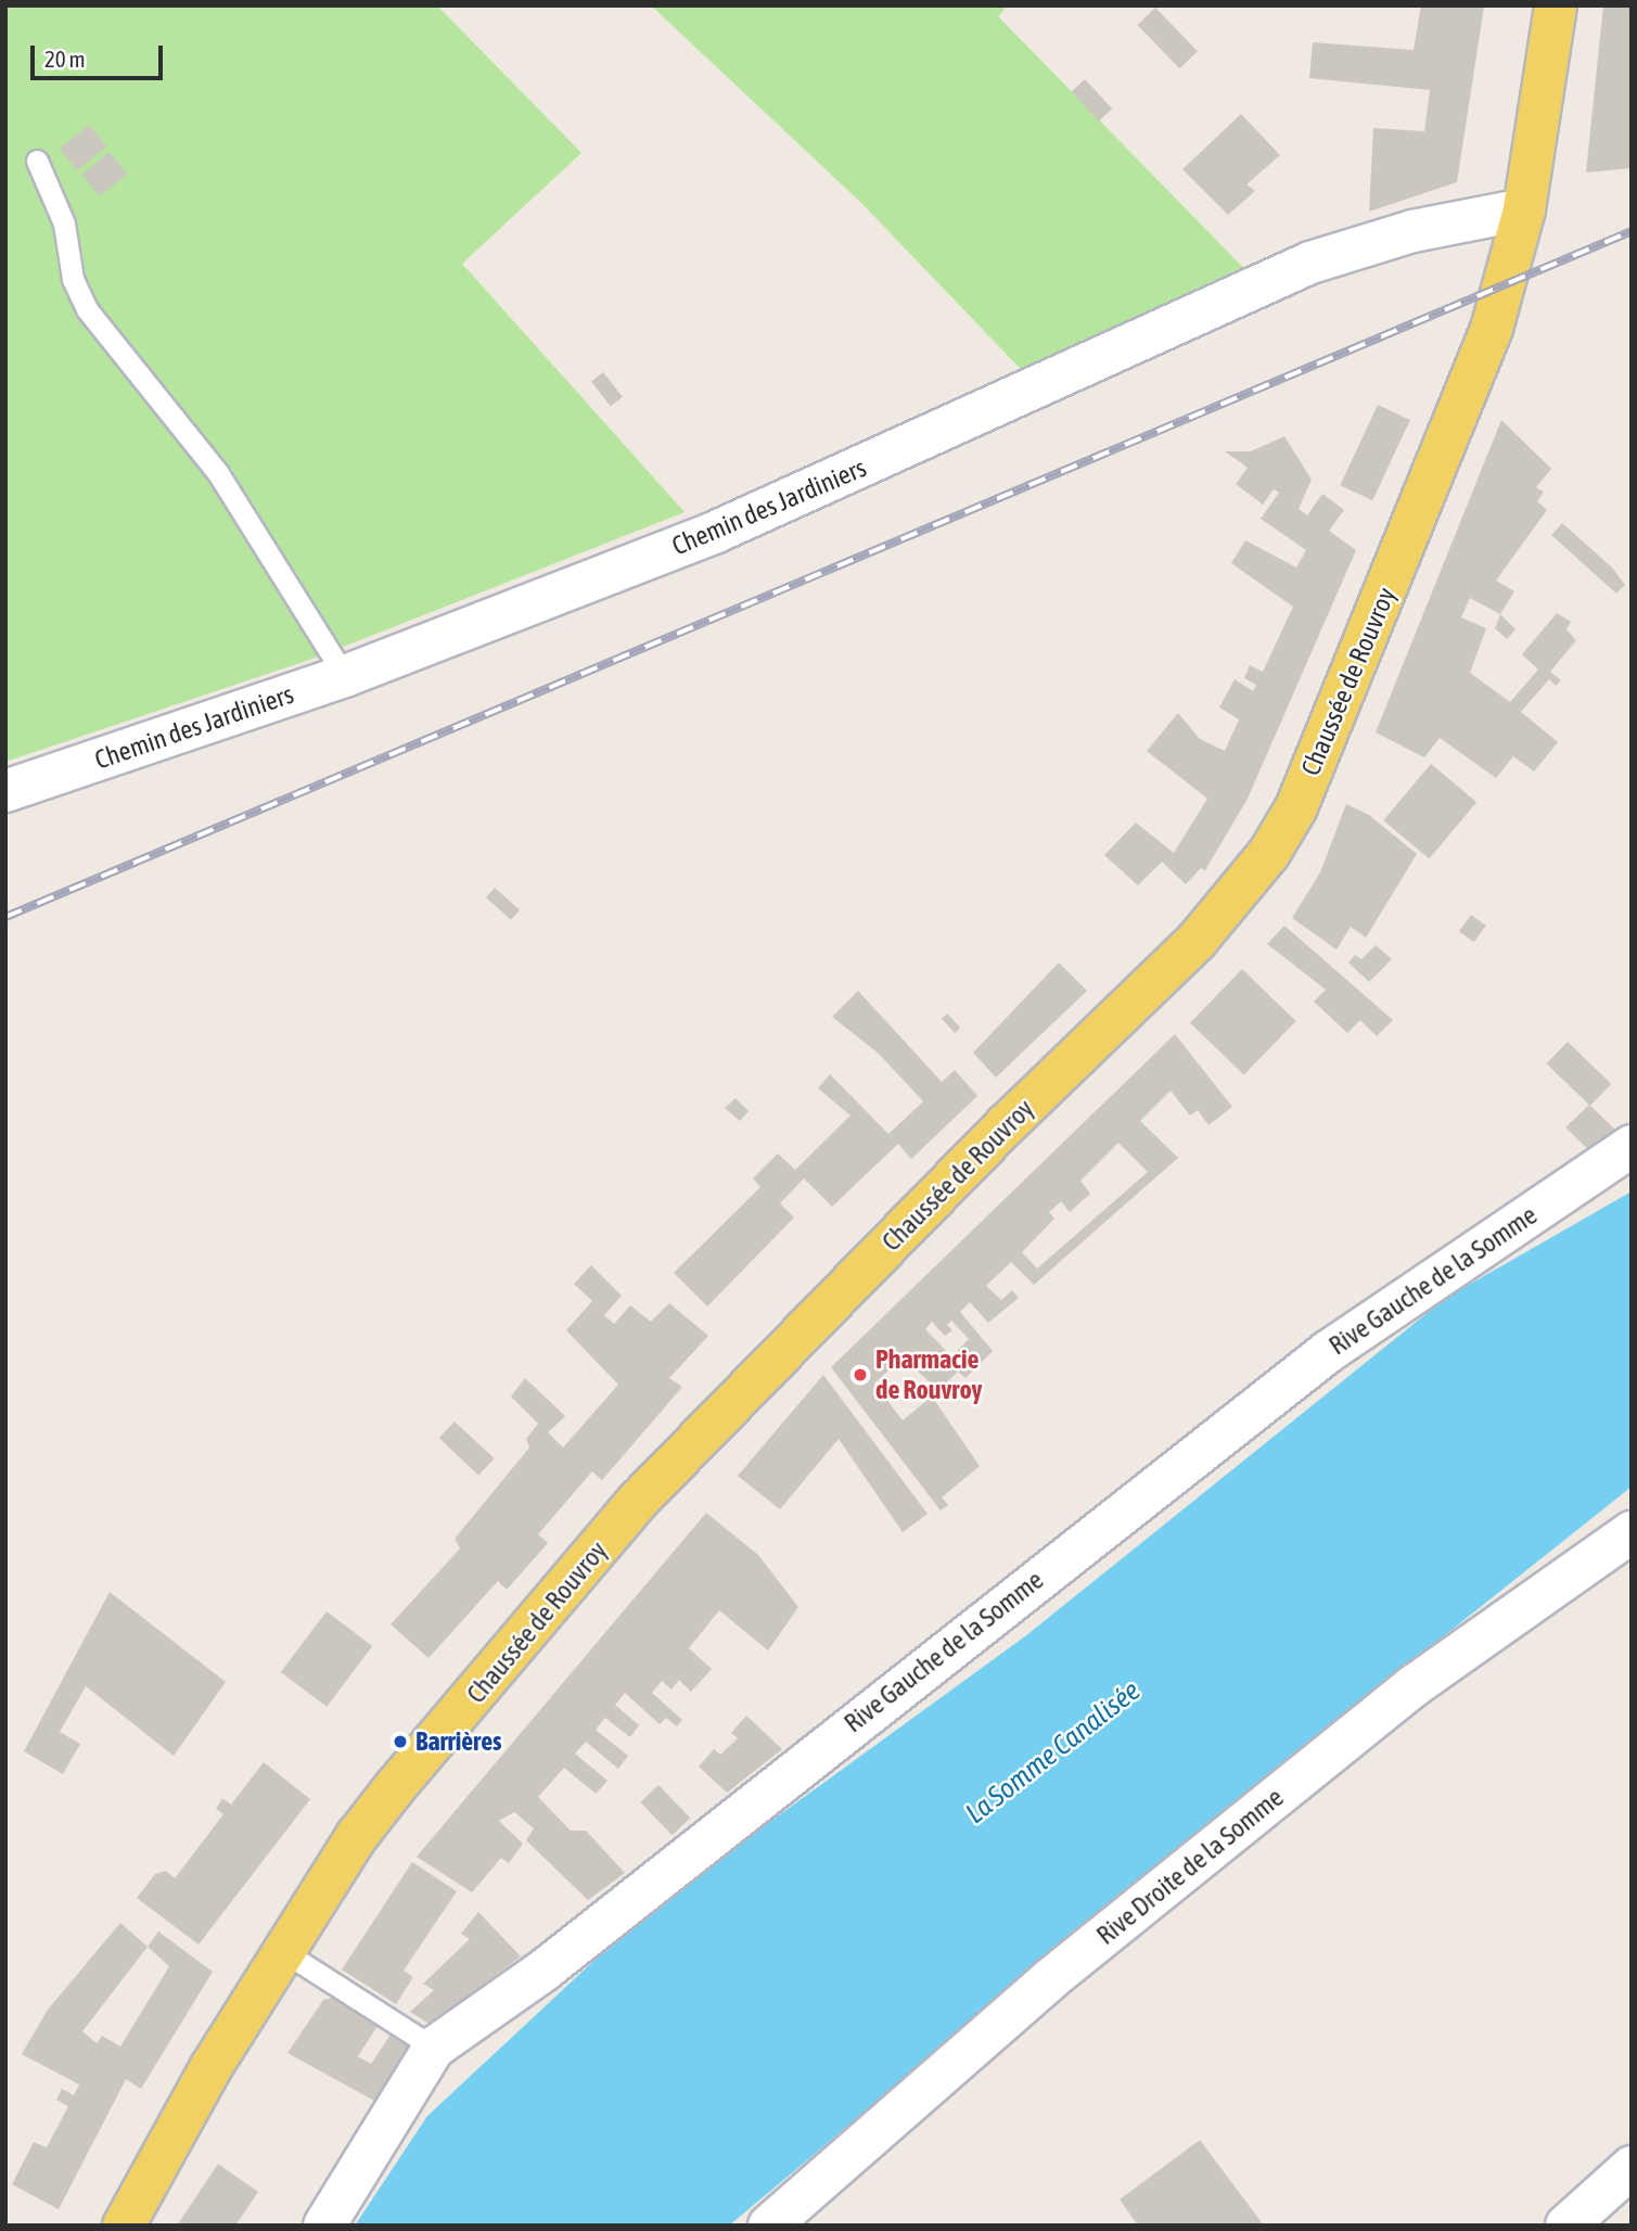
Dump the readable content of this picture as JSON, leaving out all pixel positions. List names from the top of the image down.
{
  "streets": {
    "main road": ["Chaussée de Rouvroy"],
    "street": ["Chemin des Jardiniers", "Rive Gauche de la Somme", "Rive Droite de la Somme"]
  },
  "crossings": [
    ["Chemin des Jardiniers", "Chaussée de Rouvroy"]
  ],
  "water": ["La Somme Canalisée"],
  "places": ["Pharmacie de Rouvroy", "Barrières"],
  "scale_bar": "20 m"
}
